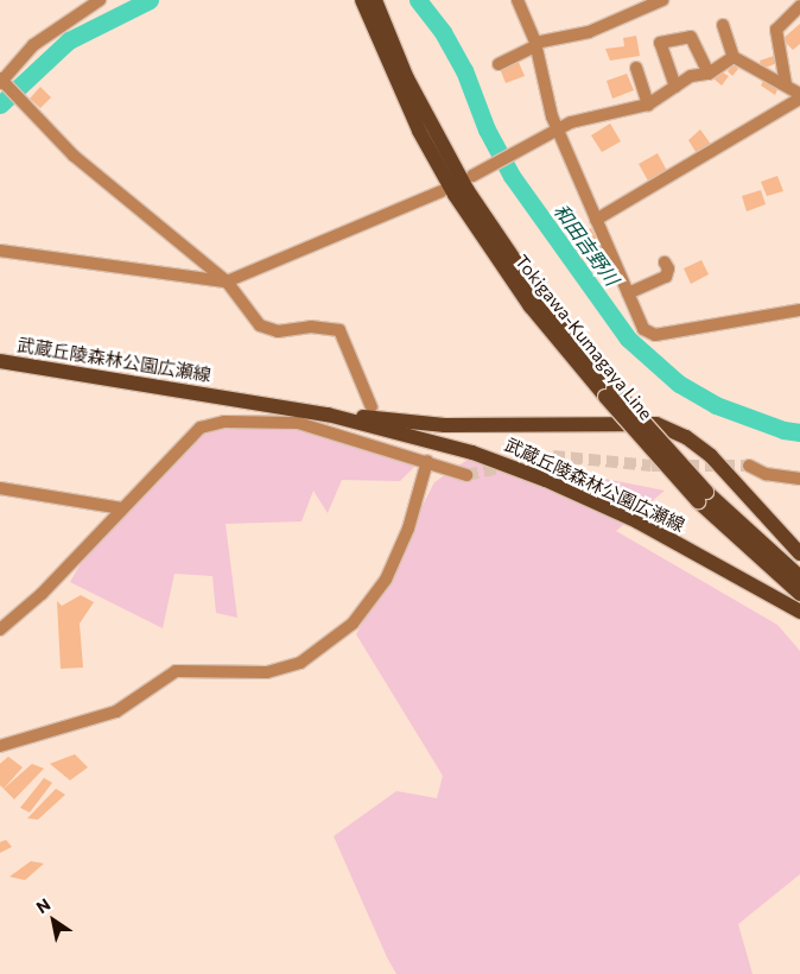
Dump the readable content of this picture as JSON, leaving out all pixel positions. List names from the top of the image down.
{
  "streets": {
    "main road": ["Tokigawa-Kumagaya Line", "武蔵丘陵森林公園広瀬線"]
  },
  "water": ["和田吉野川"],
  "north": "top left"
}
